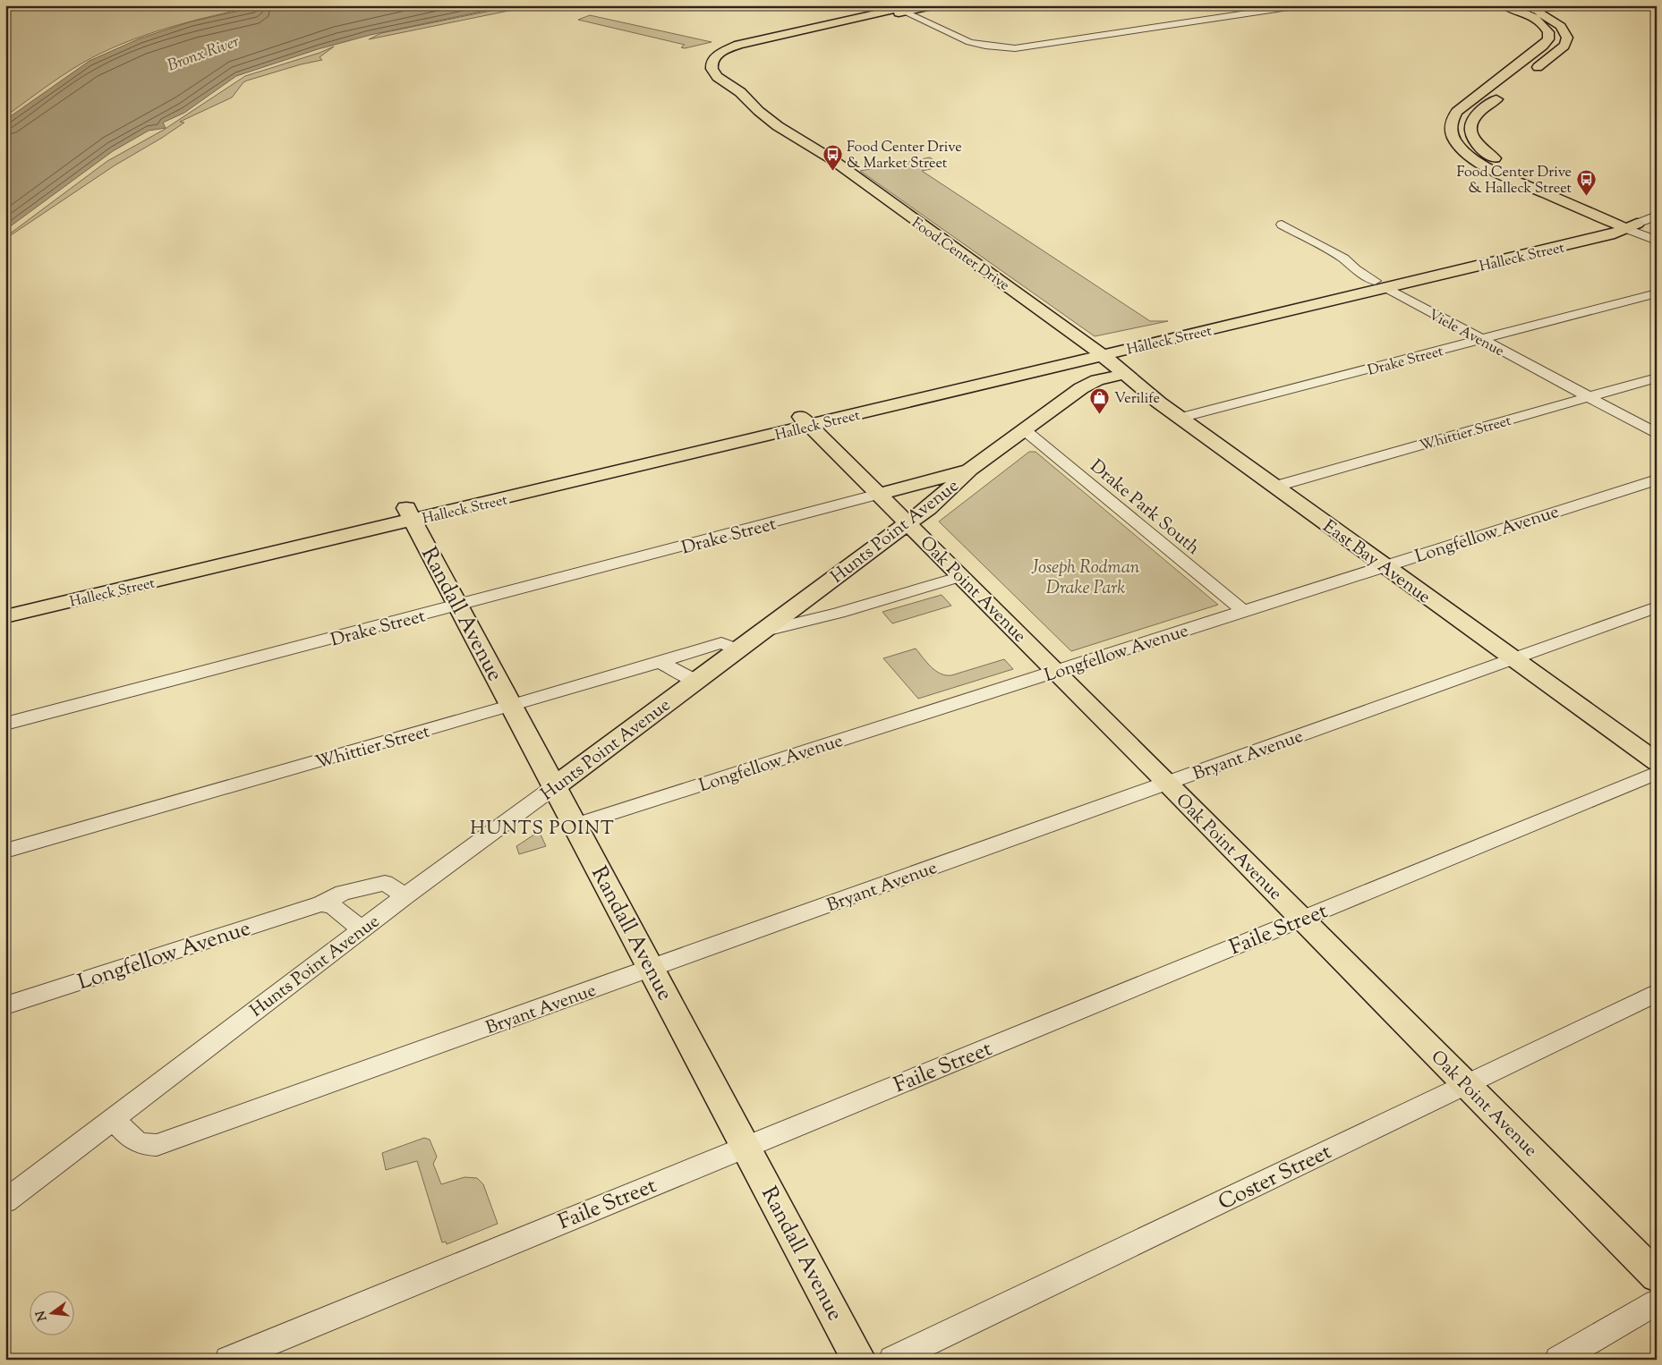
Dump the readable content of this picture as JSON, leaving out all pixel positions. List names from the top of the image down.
{
  "streets": {
    "main road": [
      "Food Center Drive",
      "Halleck Street",
      "Hunts Point Avenue",
      "East Bay Avenue",
      "Oak Point Avenue",
      "Randall Avenue"
    ],
    "street": [
      "Viele Avenue",
      "Drake Street",
      "Whittier Street",
      "Drake Park South",
      "Longfellow Avenue",
      "Bryant Avenue",
      "Faile Street",
      "Coster Street"
    ]
  },
  "crossings": [
    ["Food Center Drive", "Halleck Street"],
    ["Food Center Drive", "East Bay Avenue"],
    ["Halleck Street", "Viele Avenue"],
    ["Halleck Street", "East Bay Avenue"],
    ["Halleck Street", "Oak Point Avenue"],
    ["Halleck Street", "Randall Avenue"],
    ["Viele Avenue", "Drake Street"],
    ["Viele Avenue", "Whittier Street"],
    ["Drake Street", "East Bay Avenue"],
    ["Drake Street", "Oak Point Avenue"],
    ["Drake Street", "Randall Avenue"],
    ["Whittier Street", "Hunts Point Avenue"],
    ["Whittier Street", "East Bay Avenue"],
    ["Whittier Street", "Randall Avenue"],
    ["Drake Park South", "Hunts Point Avenue"],
    ["Drake Park South", "Longfellow Avenue"],
    ["Hunts Point Avenue", "Longfellow Avenue"],
    ["Hunts Point Avenue", "East Bay Avenue"],
    ["Hunts Point Avenue", "Oak Point Avenue"],
    ["Hunts Point Avenue", "Randall Avenue"],
    ["Hunts Point Avenue", "Bryant Avenue"],
    ["Longfellow Avenue", "East Bay Avenue"],
    ["Longfellow Avenue", "Oak Point Avenue"],
    ["Longfellow Avenue", "Randall Avenue"],
    ["East Bay Avenue", "Bryant Avenue"],
    ["Oak Point Avenue", "Bryant Avenue"],
    ["Oak Point Avenue", "Faile Street"],
    ["Oak Point Avenue", "Coster Street"],
    ["Randall Avenue", "Bryant Avenue"],
    ["Randall Avenue", "Faile Street"]
  ],
  "districts": ["HUNTS POINT"],
  "water": ["Bronx River"],
  "parks": ["Joseph Rodman Drake Park"],
  "places": {
    "bus stop": ["Food Center Drive & Market Street", "Food Center Drive & Halleck Street"],
    "shop": ["Verilife"]
  },
  "north": "left"
}
